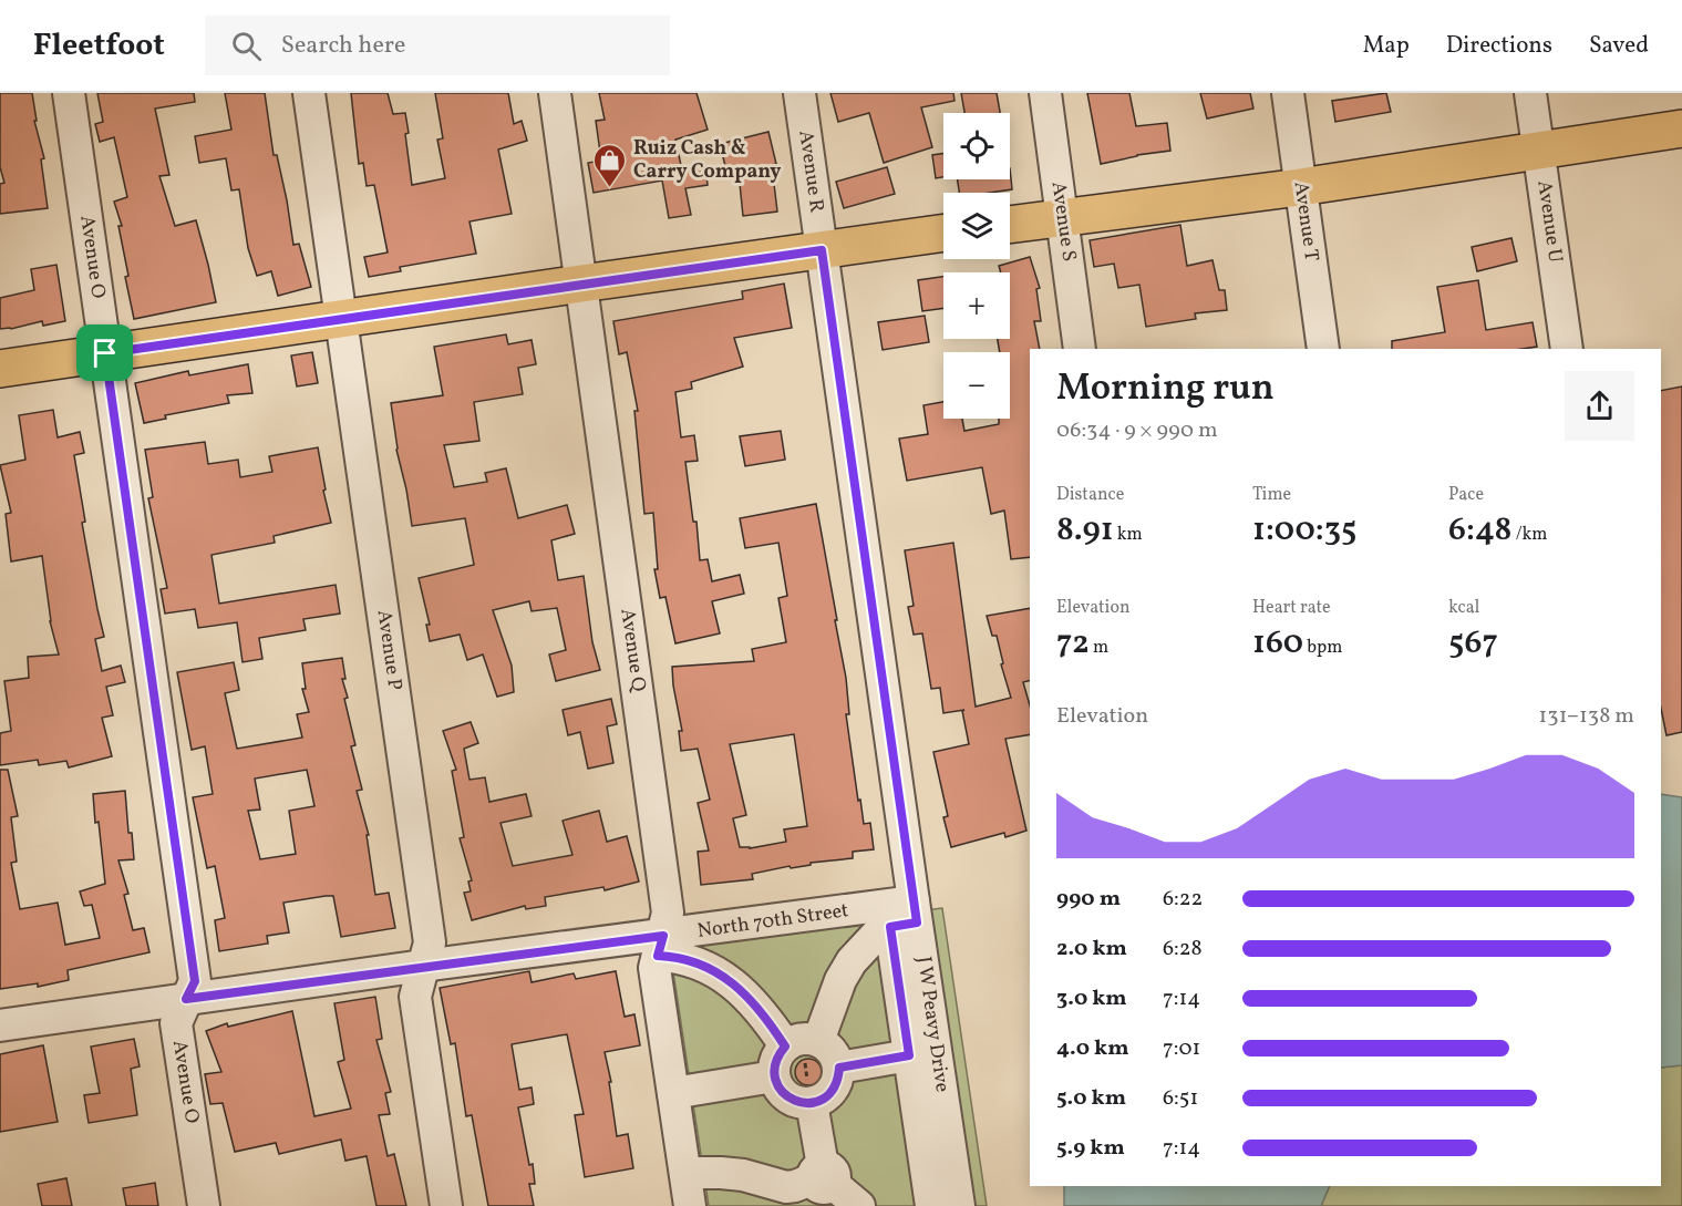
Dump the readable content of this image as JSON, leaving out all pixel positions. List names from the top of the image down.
{
  "streets": {
    "street": [
      "Avenue R",
      "Avenue S",
      "Avenue T",
      "Avenue U",
      "Avenue O",
      "Avenue P",
      "Avenue Q",
      "North 70th Street",
      "J W Peavy Drive"
    ]
  },
  "crossings": [
    ["Avenue R", "J W Peavy Drive"],
    ["Avenue O", "North 70th Street"],
    ["Avenue P", "North 70th Street"],
    ["Avenue Q", "North 70th Street"],
    ["North 70th Street", "J W Peavy Drive"]
  ],
  "places": {
    "shop": ["Ruiz Cash & Carry Company"]
  },
  "page": {
    "header": "Fleetfoot",
    "search": "Search here",
    "nav": ["Map", "Directions", "Saved"],
    "map_buttons": ["+", "−"],
    "heading": ["Morning run", "06:34 · 9 × 990 m"],
    "stats": [
      ["Distance", "8.91 km"],
      ["Time", "1:00:35"],
      ["Pace", "6:48 /km"],
      ["Elevation", "72 m"],
      ["Heart rate", "160 bpm"],
      ["kcal", "567"]
    ],
    "chart": ["Elevation", "131–138 m"],
    "list": [
      {
        "name": "990 m",
        "note": "6:22"
      },
      {
        "name": "2.0 km",
        "note": "6:28"
      },
      {
        "name": "3.0 km",
        "note": "7:14"
      },
      {
        "name": "4.0 km",
        "note": "7:01"
      },
      {
        "name": "5.0 km",
        "note": "6:51"
      },
      {
        "name": "5.9 km",
        "note": "7:14"
      }
    ]
  }
}
